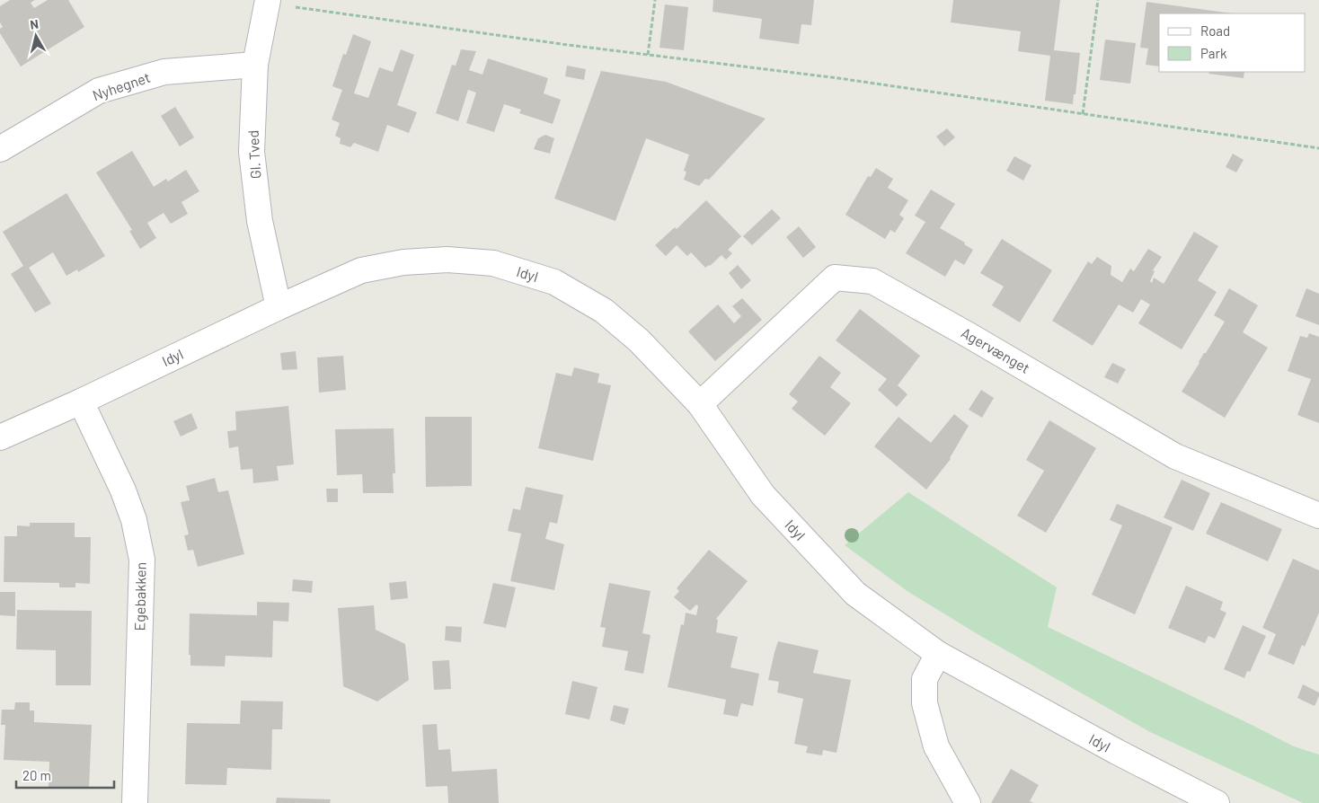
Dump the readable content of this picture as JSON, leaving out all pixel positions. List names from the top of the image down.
{
  "streets": {
    "street": [
      "Nyhegnet",
      "Gl. Tved",
      "Idyl",
      "Agervænget",
      "Egebakken"
    ]
  },
  "crossings": [
    ["Nyhegnet", "Gl. Tved"],
    ["Gl. Tved", "Idyl"],
    ["Idyl", "Agervænget"],
    ["Idyl", "Egebakken"]
  ],
  "legend": ["Road", "Park"],
  "scale_bar": "20 m",
  "north": "top"
}
